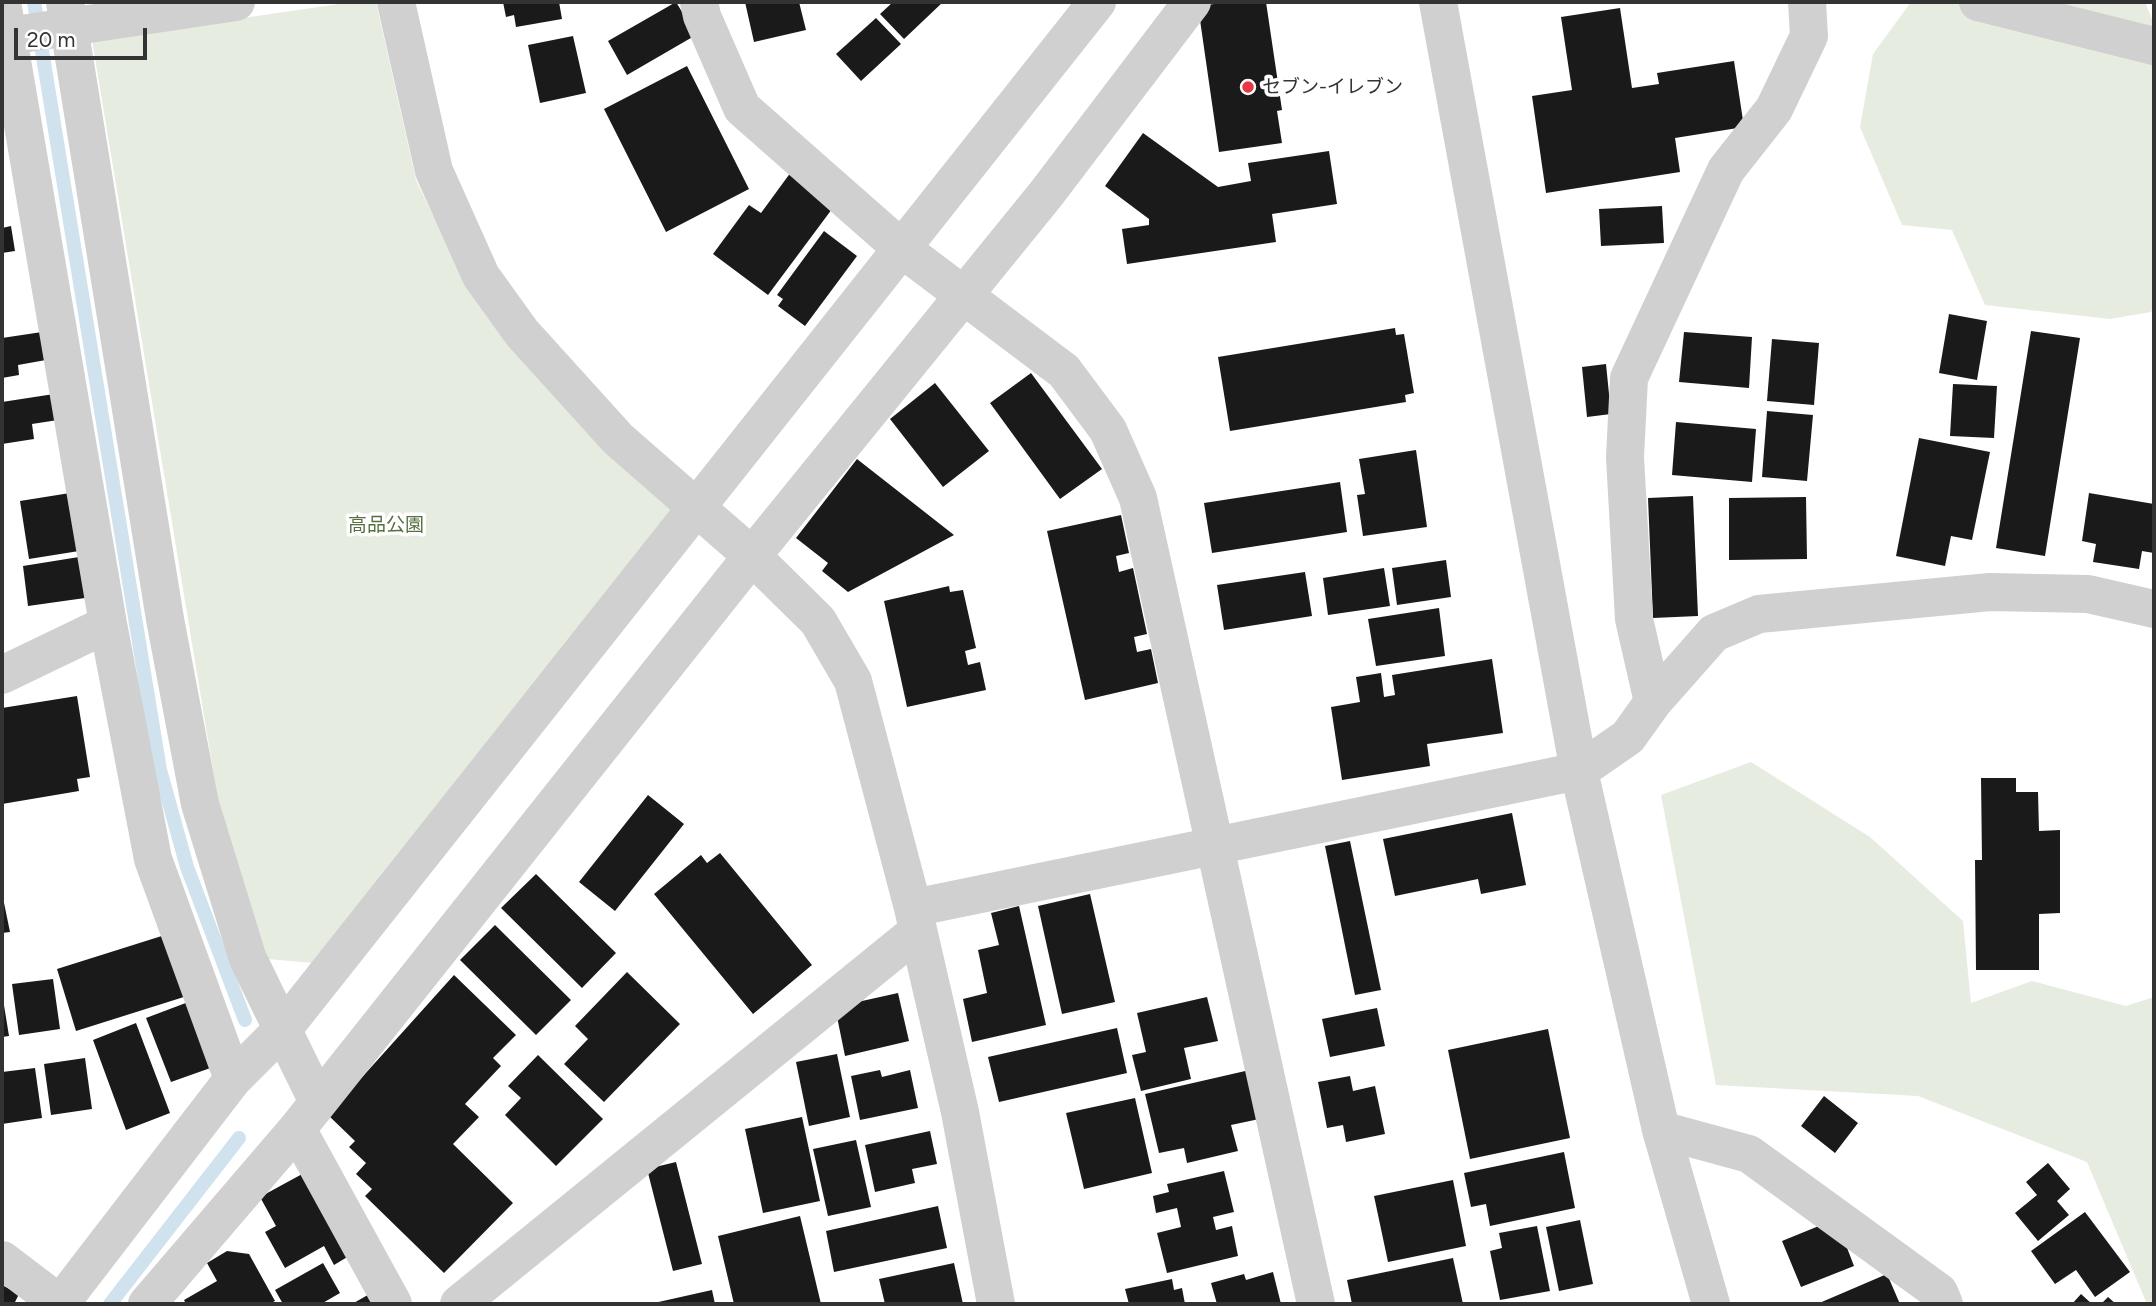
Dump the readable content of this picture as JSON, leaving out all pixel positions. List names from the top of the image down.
{
  "parks": ["高品公園"],
  "places": ["セブン-イレブン"],
  "scale_bar": "20 m"
}
